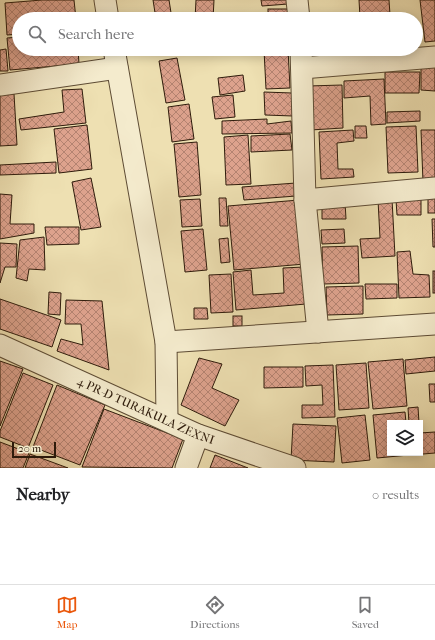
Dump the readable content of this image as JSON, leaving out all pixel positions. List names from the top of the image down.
{
  "streets": {
    "street": ["4 PR-D TURAKULA ZEXNI"]
  },
  "scale_bar": "20 m",
  "page": {
    "search": "Search here",
    "scale": "20 m",
    "heading": ["Nearby", "0 results"],
    "nav": ["Map", "Directions", "Saved"]
  }
}
